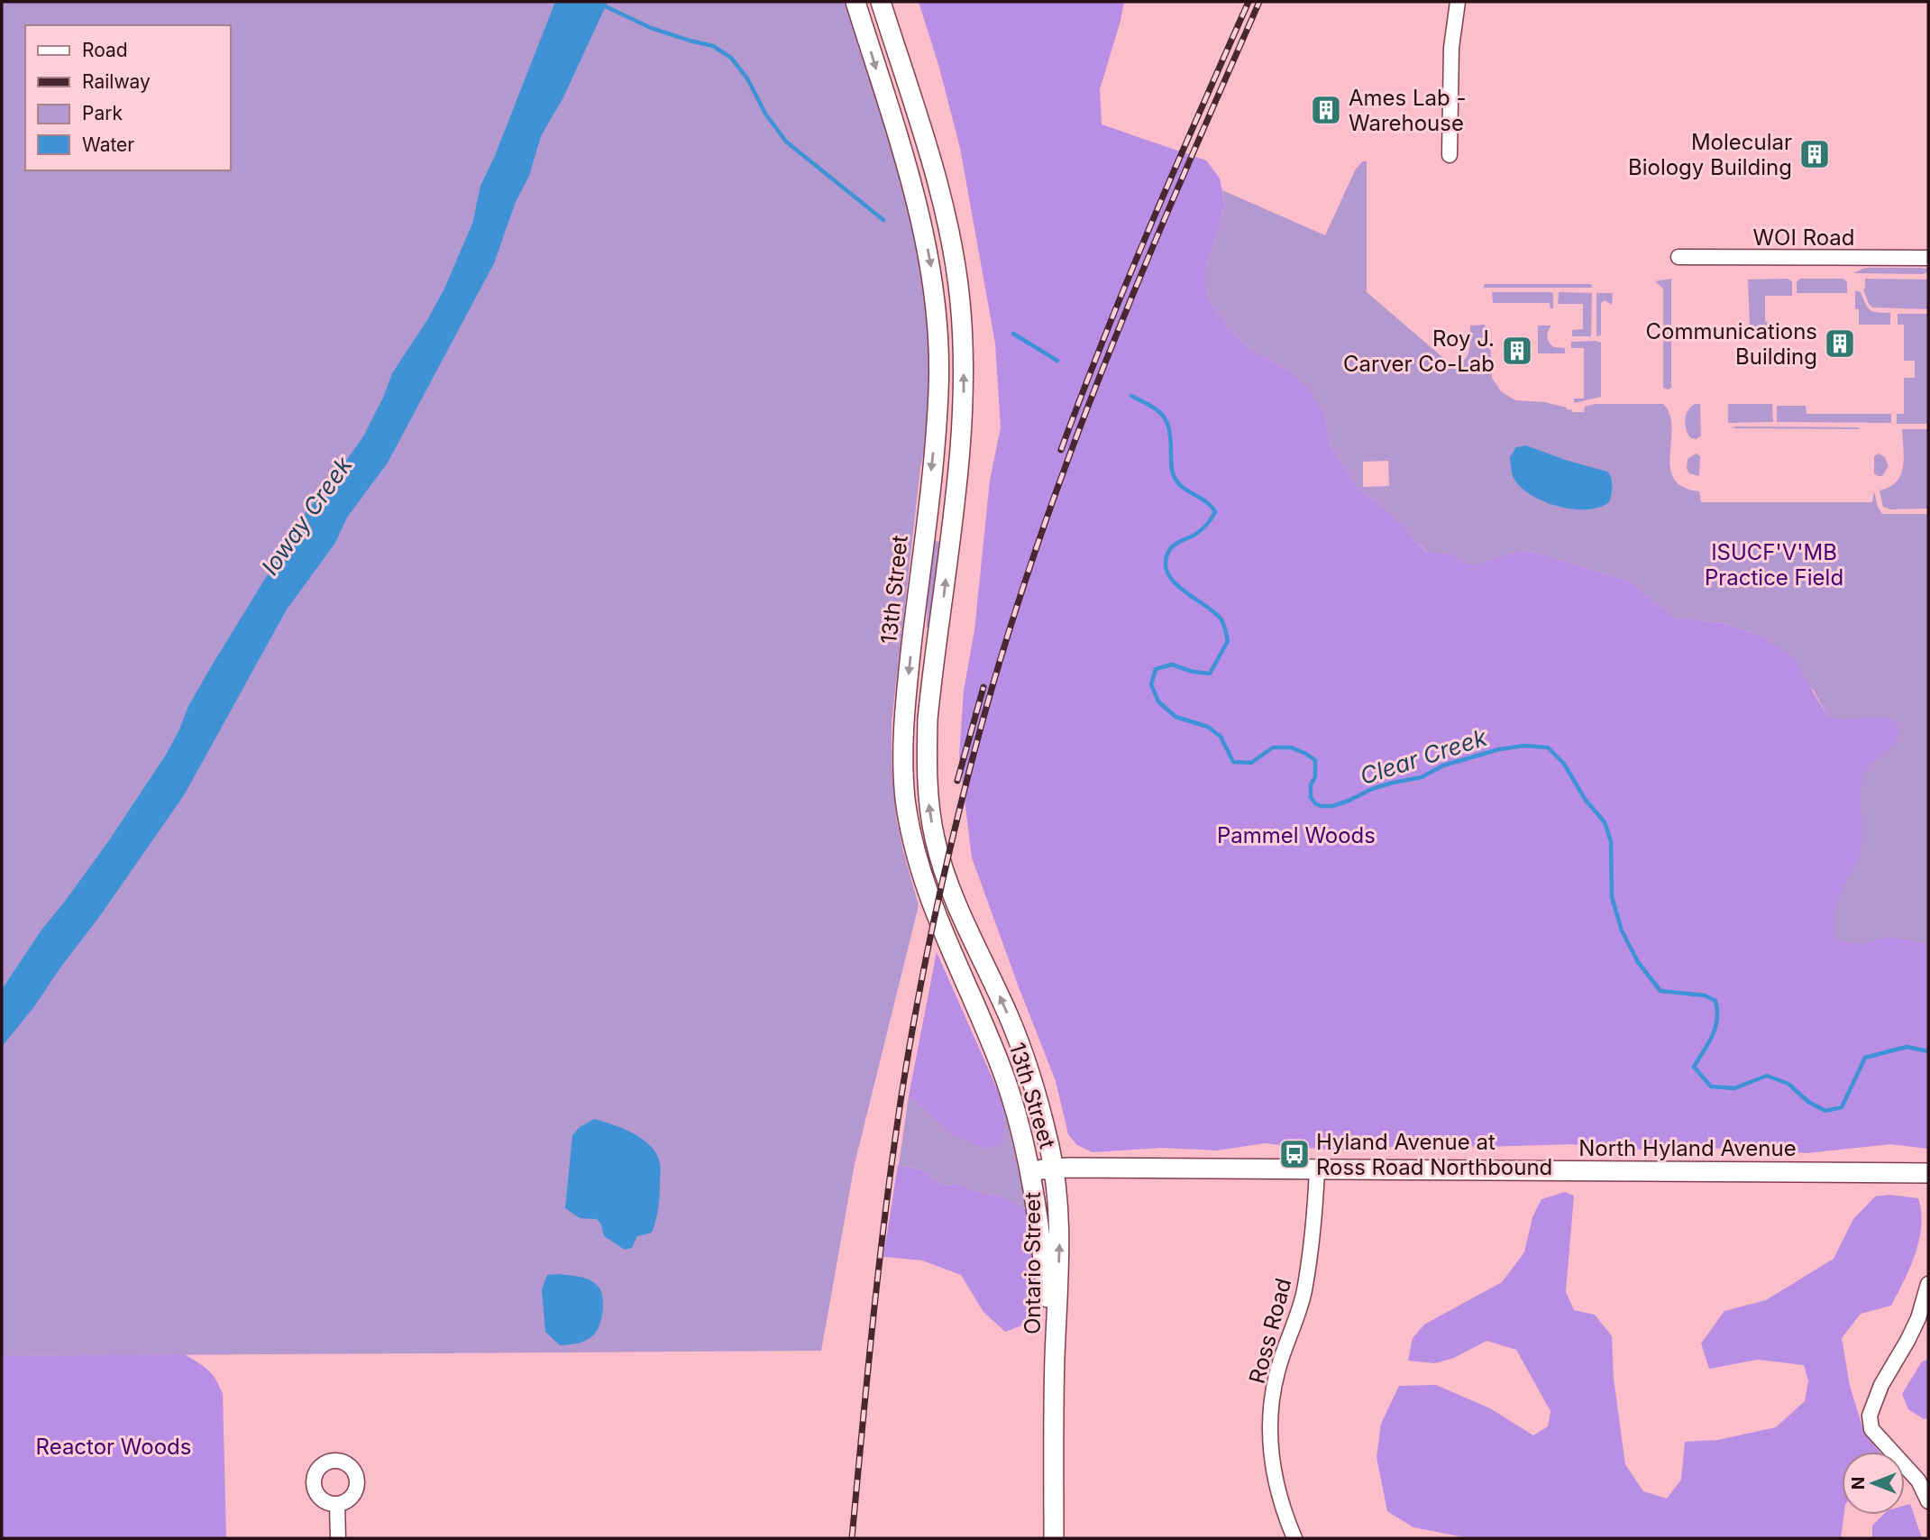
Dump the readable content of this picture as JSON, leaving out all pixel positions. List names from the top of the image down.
{
  "streets": {
    "main road": ["13th Street", "North Hyland Avenue", "Ontario Street"],
    "street": ["WOI Road", "Ross Road"]
  },
  "crossings": [
    ["13th Street", "North Hyland Avenue"],
    ["13th Street", "Ontario Street"],
    ["North Hyland Avenue", "Ontario Street"],
    ["North Hyland Avenue", "Ross Road"]
  ],
  "water": ["Ioway Creek", "Clear Creek"],
  "parks": ["ISUCF'V'MB Practice Field", "Pammel Woods", "Reactor Woods"],
  "places": {
    "building": [
      "Ames Lab - Warehouse",
      "Molecular Biology Building",
      "Communications Building",
      "Roy J. Carver Co-Lab"
    ],
    "bus stop": ["Hyland Avenue at Ross Road Northbound"]
  },
  "legend": [
    "Road",
    "Railway",
    "Park",
    "Water"
  ],
  "north": "left"
}
